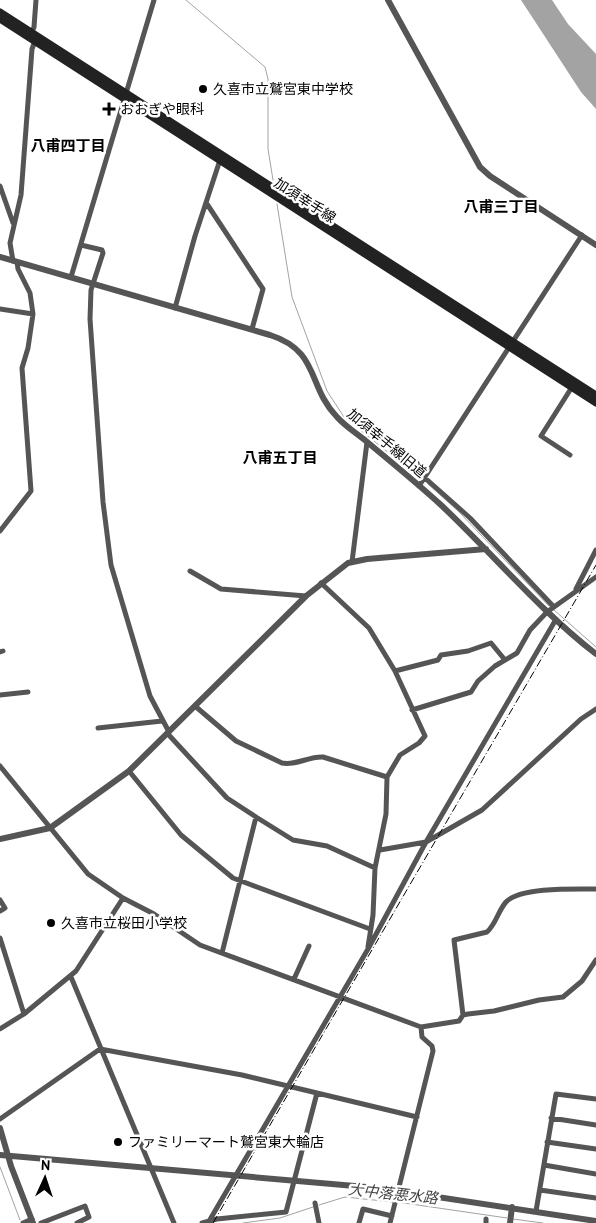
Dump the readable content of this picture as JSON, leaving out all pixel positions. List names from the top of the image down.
{
  "streets": {
    "main road": ["加須幸手線"],
    "street": ["加須幸手線旧道"]
  },
  "districts": ["八甫四丁目", "八甫三丁目", "八甫五丁目"],
  "water": ["大中落悪水路"],
  "places": {
    "other": ["久喜市立鷲宮東中学校", "久喜市立桜田小学校", "ファミリーマート鷲宮東大輪店"],
    "health": ["おおぎや眼科"]
  },
  "north": "top"
}
